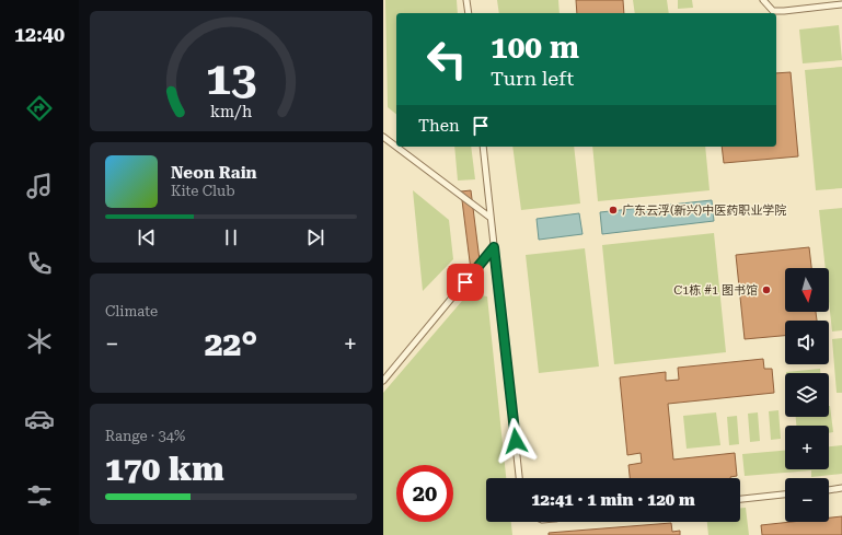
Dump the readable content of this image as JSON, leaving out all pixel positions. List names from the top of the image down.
{
  "places": ["广东云浮(新兴)中医药职业学院", "C1栋 #1 图书馆"],
  "north": "bottom",
  "page": {
    "tabs": "12:40",
    "turn": ["100 m", "Turn left"],
    "then": "Then",
    "song": ["Neon Rain", "Kite Club"],
    "map_buttons": ["+", "−"],
    "tile": [
      "Climate",
      ["Range · 34%", "170 km"]
    ],
    "heat": ["−", "22°", "+"],
    "limit": "20",
    "trip": "12:41 · 1 min · 120 m",
    "gauge": ["13", "km/h"]
  }
}
